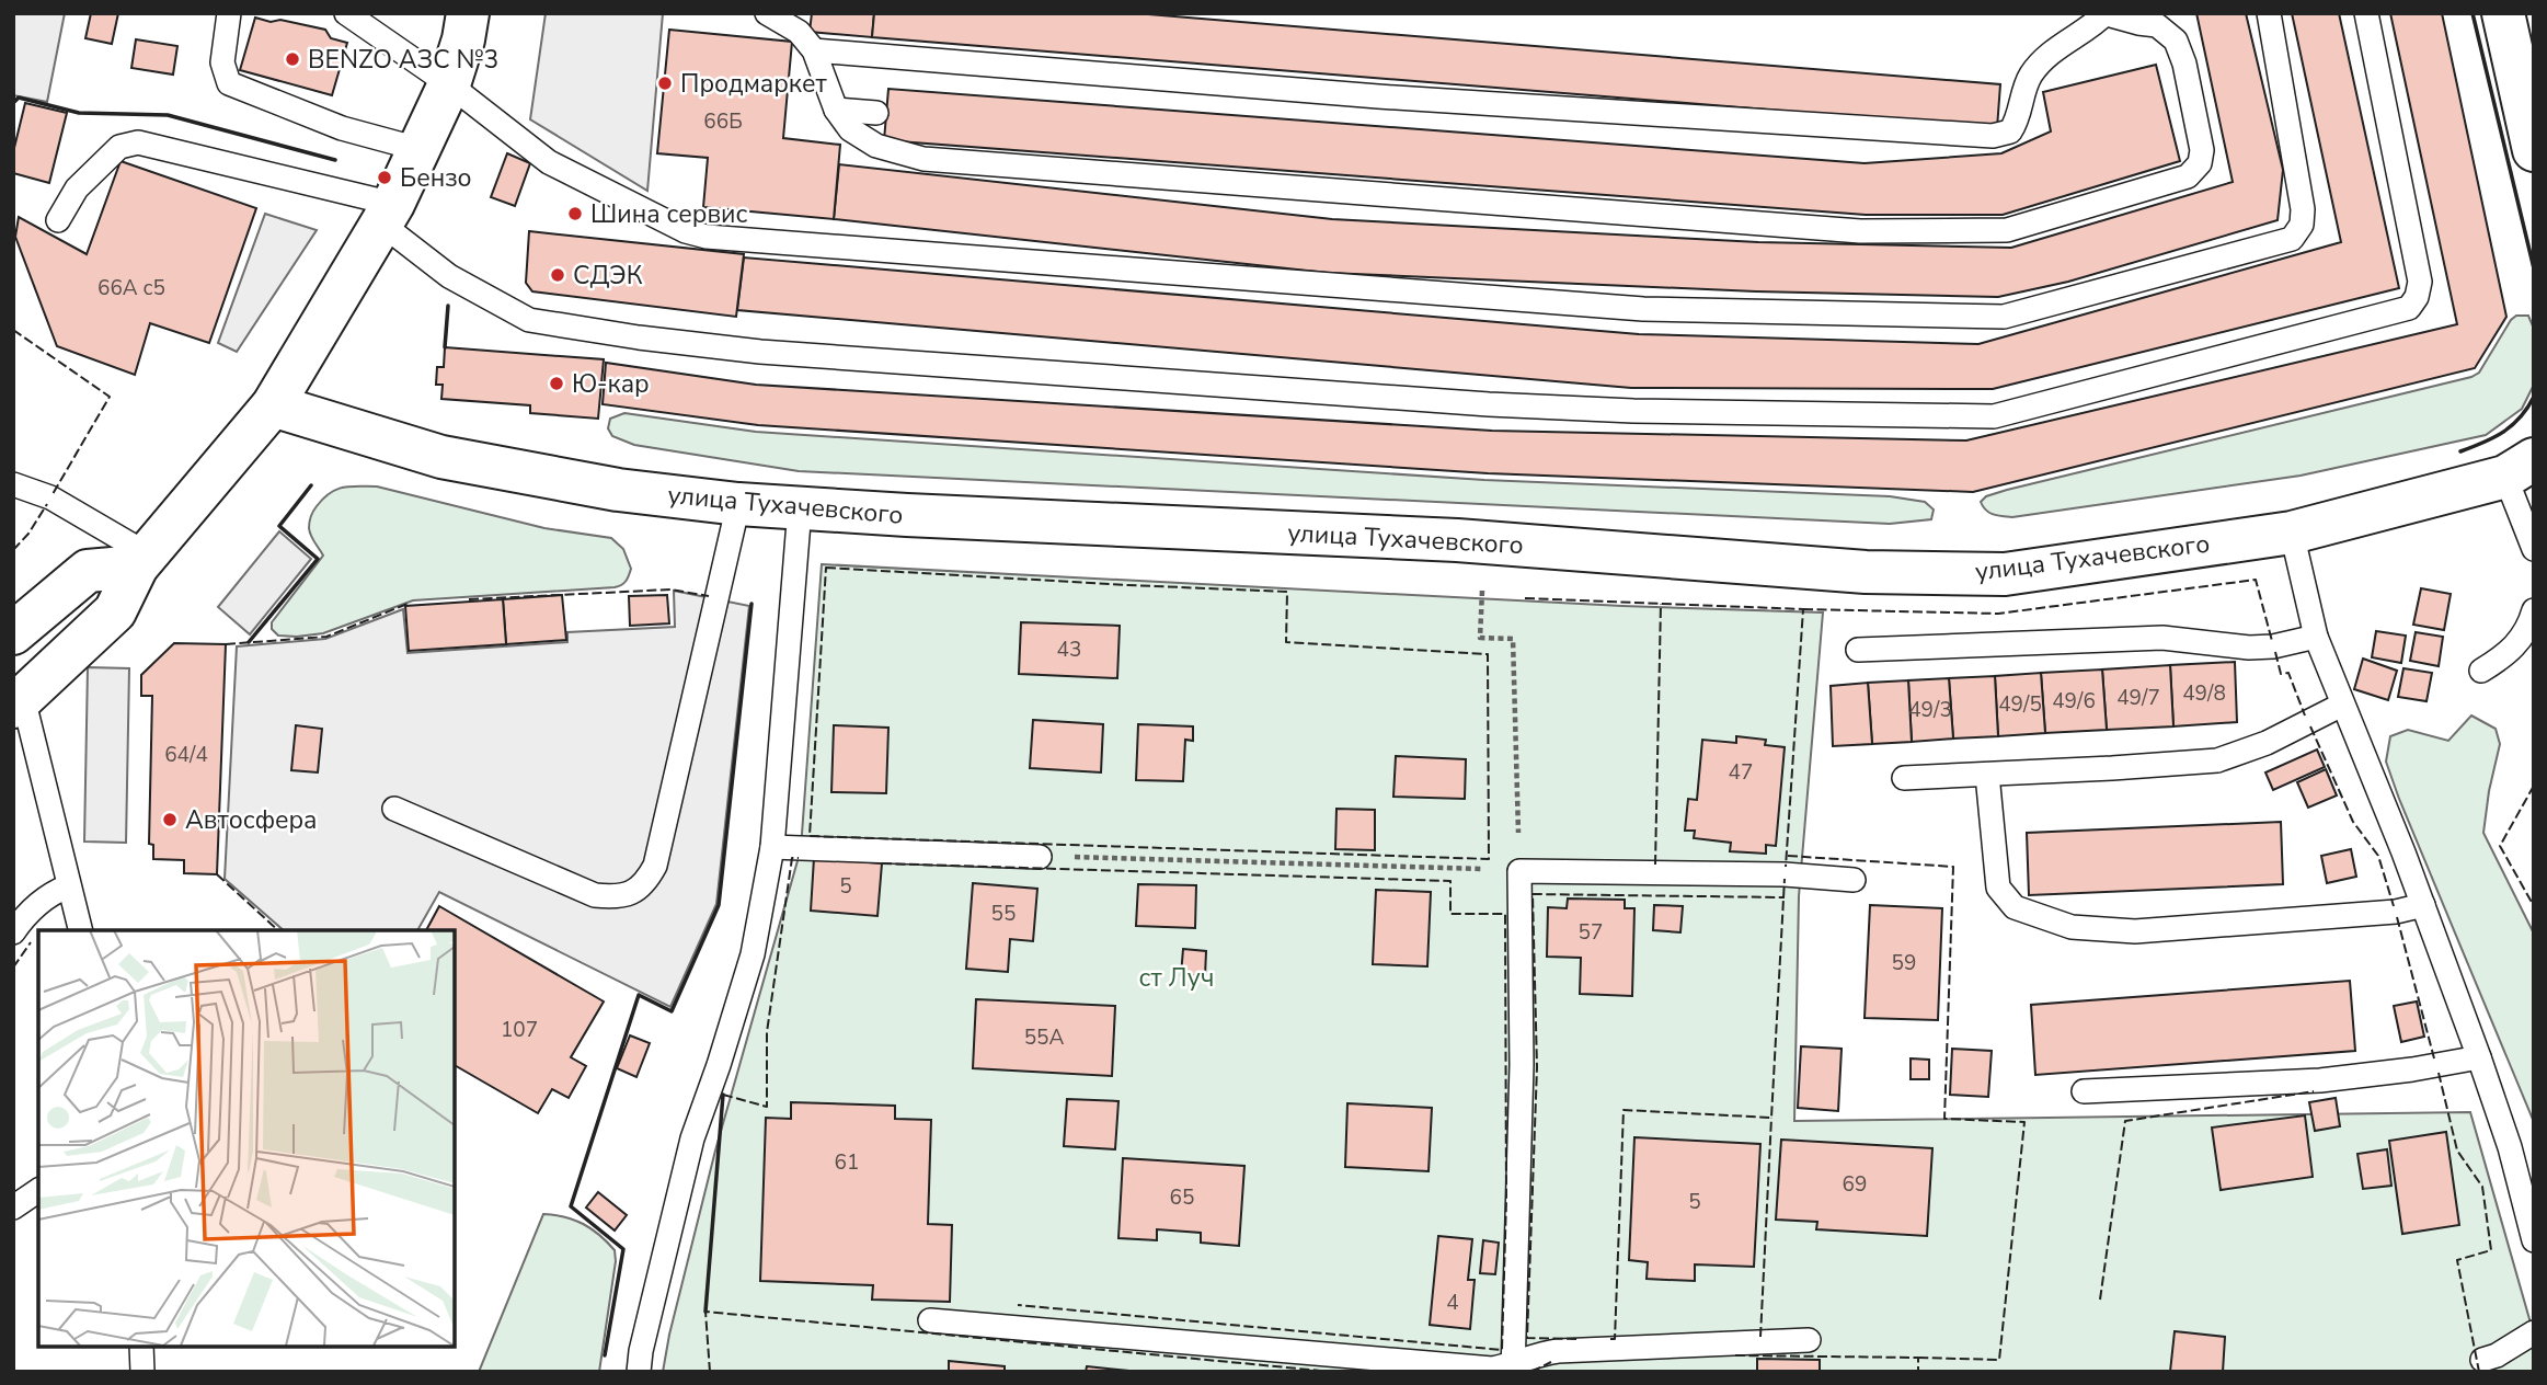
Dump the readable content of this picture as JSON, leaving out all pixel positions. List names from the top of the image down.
{
  "streets": {
    "street": ["улица Тухачевского"]
  },
  "parks": ["ст Луч"],
  "places": [
    "BENZO АЗС №3",
    "Продмаркет",
    "Бензо",
    "Шина сервис",
    "СДЭК",
    "Ю-кар",
    "Автосфера"
  ],
  "house_numbers": [
    "66Б",
    "66А с5",
    "43",
    "49/8",
    "49/7",
    "49/6",
    "49/5",
    "49/3",
    "64/4",
    "47",
    "5",
    "55",
    "57",
    "59",
    "107",
    "55А",
    "61",
    "69",
    "65",
    "5",
    "4"
  ]
}
